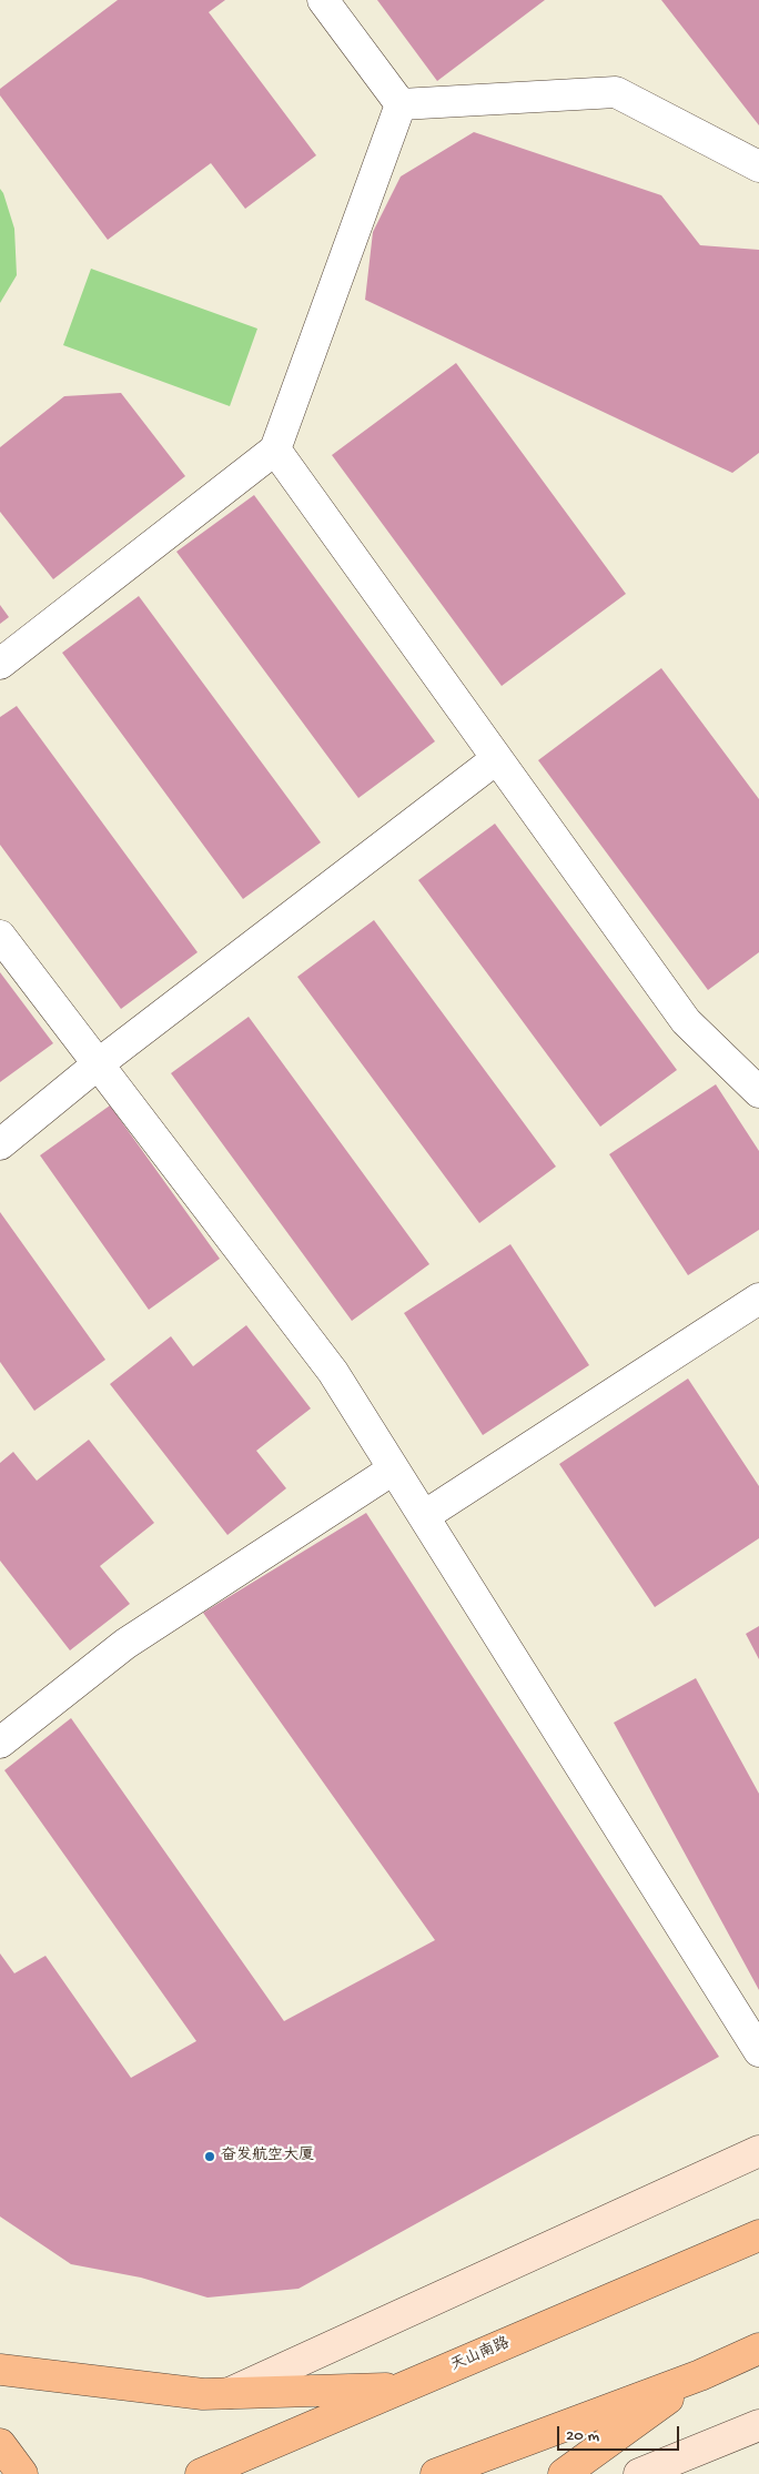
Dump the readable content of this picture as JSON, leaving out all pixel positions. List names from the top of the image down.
{
  "streets": {
    "main road": ["天山南路"]
  },
  "places": ["奋发航空大厦"],
  "scale_bar": "20 m"
}
